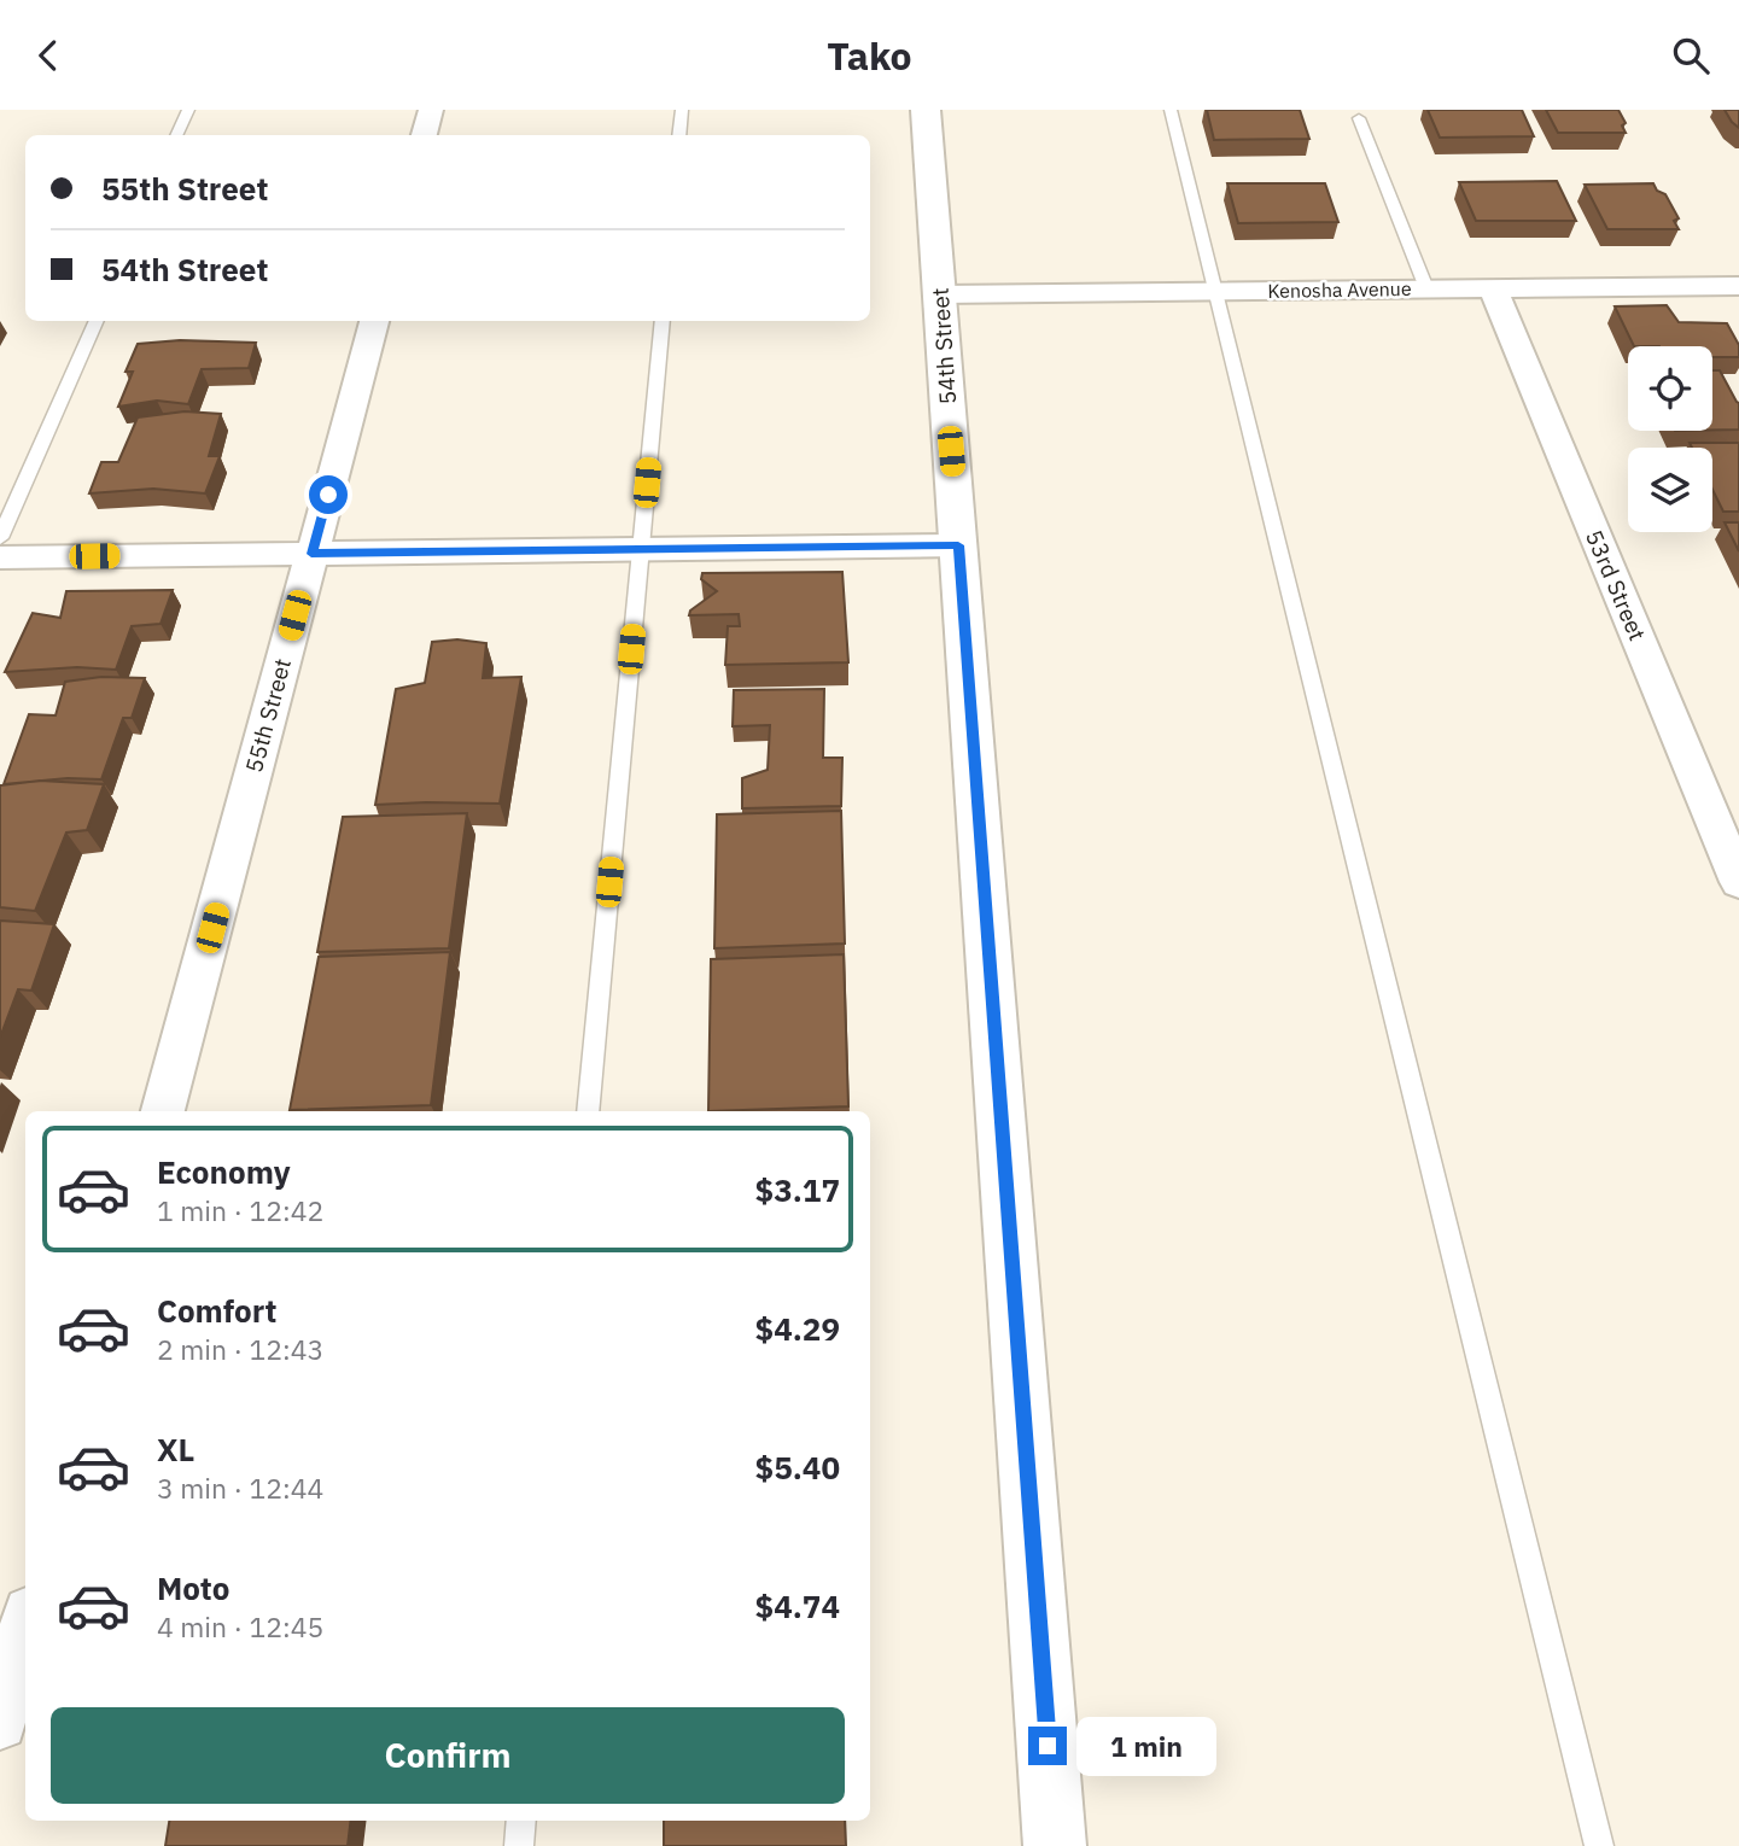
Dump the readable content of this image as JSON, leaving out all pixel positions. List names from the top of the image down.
{
  "streets": {
    "street": [
      "Kenosha Avenue",
      "54th Street",
      "53rd Street",
      "55th Street"
    ]
  },
  "crossings": [
    ["Kenosha Avenue", "54th Street"],
    ["Kenosha Avenue", "53rd Street"]
  ],
  "page": {
    "header": "Tako",
    "banner": ["55th Street", "54th Street"],
    "list": [
      {
        "name": "Economy",
        "note": "1 min · 12:42",
        "value": "$3.17"
      },
      {
        "name": "Comfort",
        "note": "2 min · 12:43",
        "value": "$4.29"
      },
      {
        "name": "XL",
        "note": "3 min · 12:44",
        "value": "$5.40"
      },
      {
        "name": "Moto",
        "note": "4 min · 12:45",
        "value": "$4.74"
      }
    ],
    "buttons": "Confirm",
    "bubble": "1 min"
  }
}
